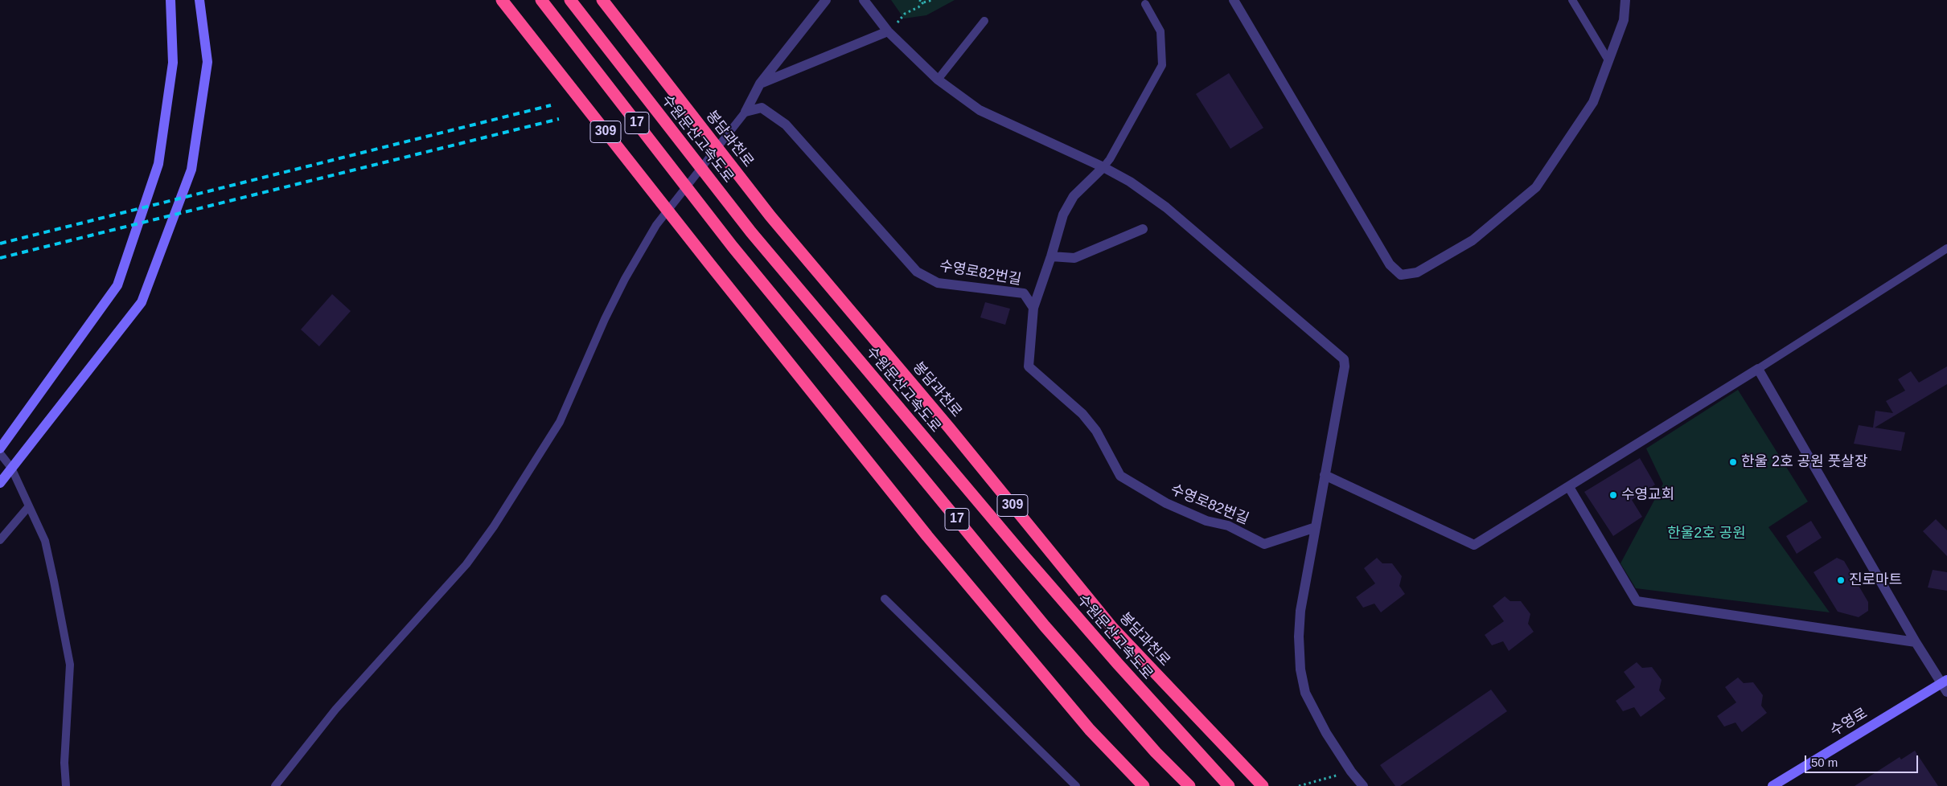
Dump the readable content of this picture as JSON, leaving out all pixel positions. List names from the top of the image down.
{
  "streets": {
    "highway": [
      "17",
      "309",
      "수원문산고속도로",
      "봉담과천로"
    ],
    "main road": ["수영로"],
    "street": ["수영로82번길"]
  },
  "parks": ["한울2호 공원"],
  "places": ["한울 2호 공원 풋살장", "수영교회", "진로마트"],
  "scale_bar": "50 m"
}
